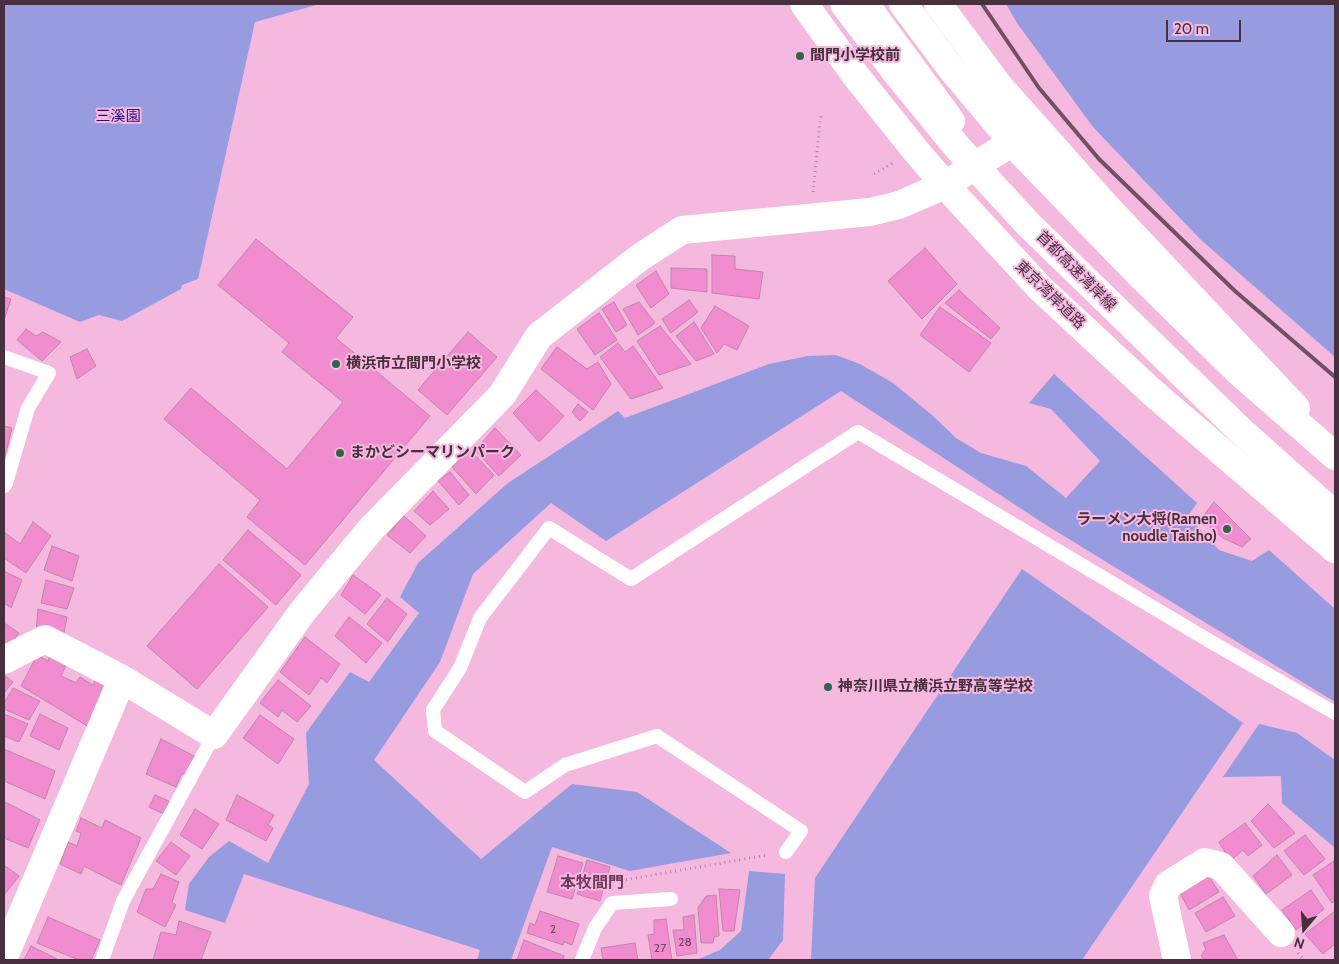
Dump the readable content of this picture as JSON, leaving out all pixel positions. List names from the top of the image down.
{
  "streets": {
    "main road": ["首都高速湾岸線", "東京湾岸道路"]
  },
  "districts": ["本牧間門"],
  "parks": ["三溪園"],
  "places": [
    "間門小学校前",
    "横浜市立間門小学校",
    "まかどシーマリンパーク",
    "ラーメン大将(Ramen noudle Taisho)",
    "神奈川県立横浜立野高等学校"
  ],
  "house_numbers": ["2", "28", "27"],
  "scale_bar": "20 m",
  "north": "bottom"
}
